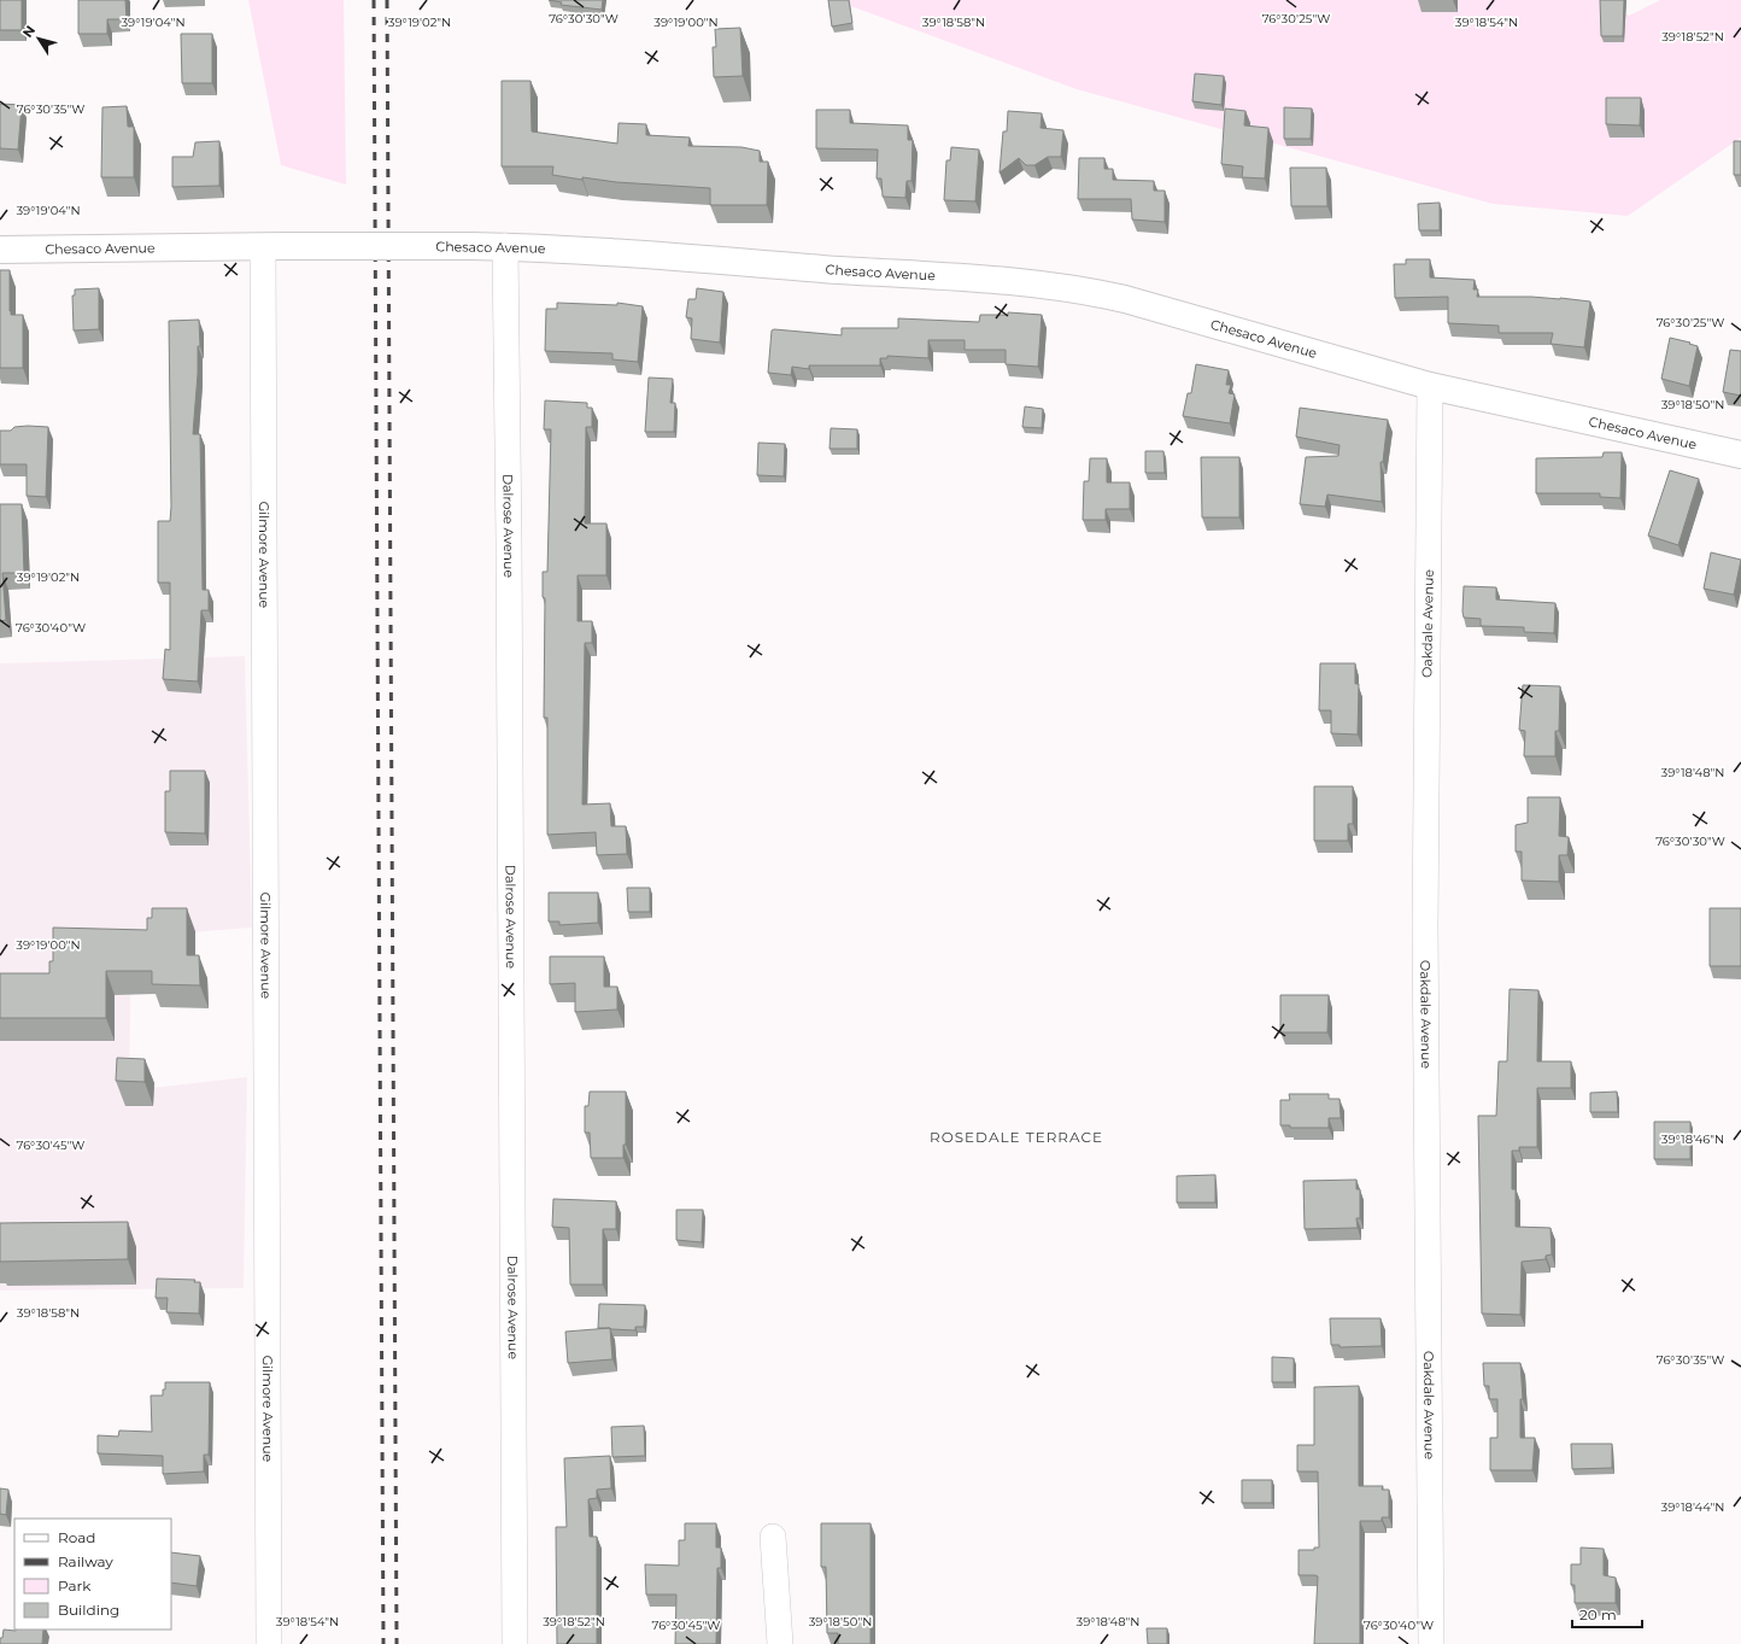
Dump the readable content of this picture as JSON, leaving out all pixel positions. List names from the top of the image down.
{
  "streets": {
    "street": [
      "Chesaco Avenue",
      "Dalrose Avenue",
      "Gilmore Avenue",
      "Oakdale Avenue"
    ]
  },
  "crossings": [
    ["Chesaco Avenue", "Dalrose Avenue"],
    ["Chesaco Avenue", "Gilmore Avenue"],
    ["Chesaco Avenue", "Oakdale Avenue"]
  ],
  "districts": ["ROSEDALE TERRACE"],
  "legend": [
    "Road",
    "Railway",
    "Park",
    "Building"
  ],
  "scale_bar": "20 m",
  "north": "top left",
  "coordinates": [
    "76°30'30\"W",
    "76°30'25\"W",
    "39°19'04\"N",
    "39°19'02\"N",
    "39°19'00\"N",
    "39°18'58\"N",
    "39°18'54\"N",
    "39°18'52\"N",
    "76°30'35\"W",
    "39°18'50\"N",
    "76°30'40\"W",
    "39°18'48\"N",
    "39°18'46\"N",
    "76°30'45\"W",
    "39°18'44\"N"
  ]
}
